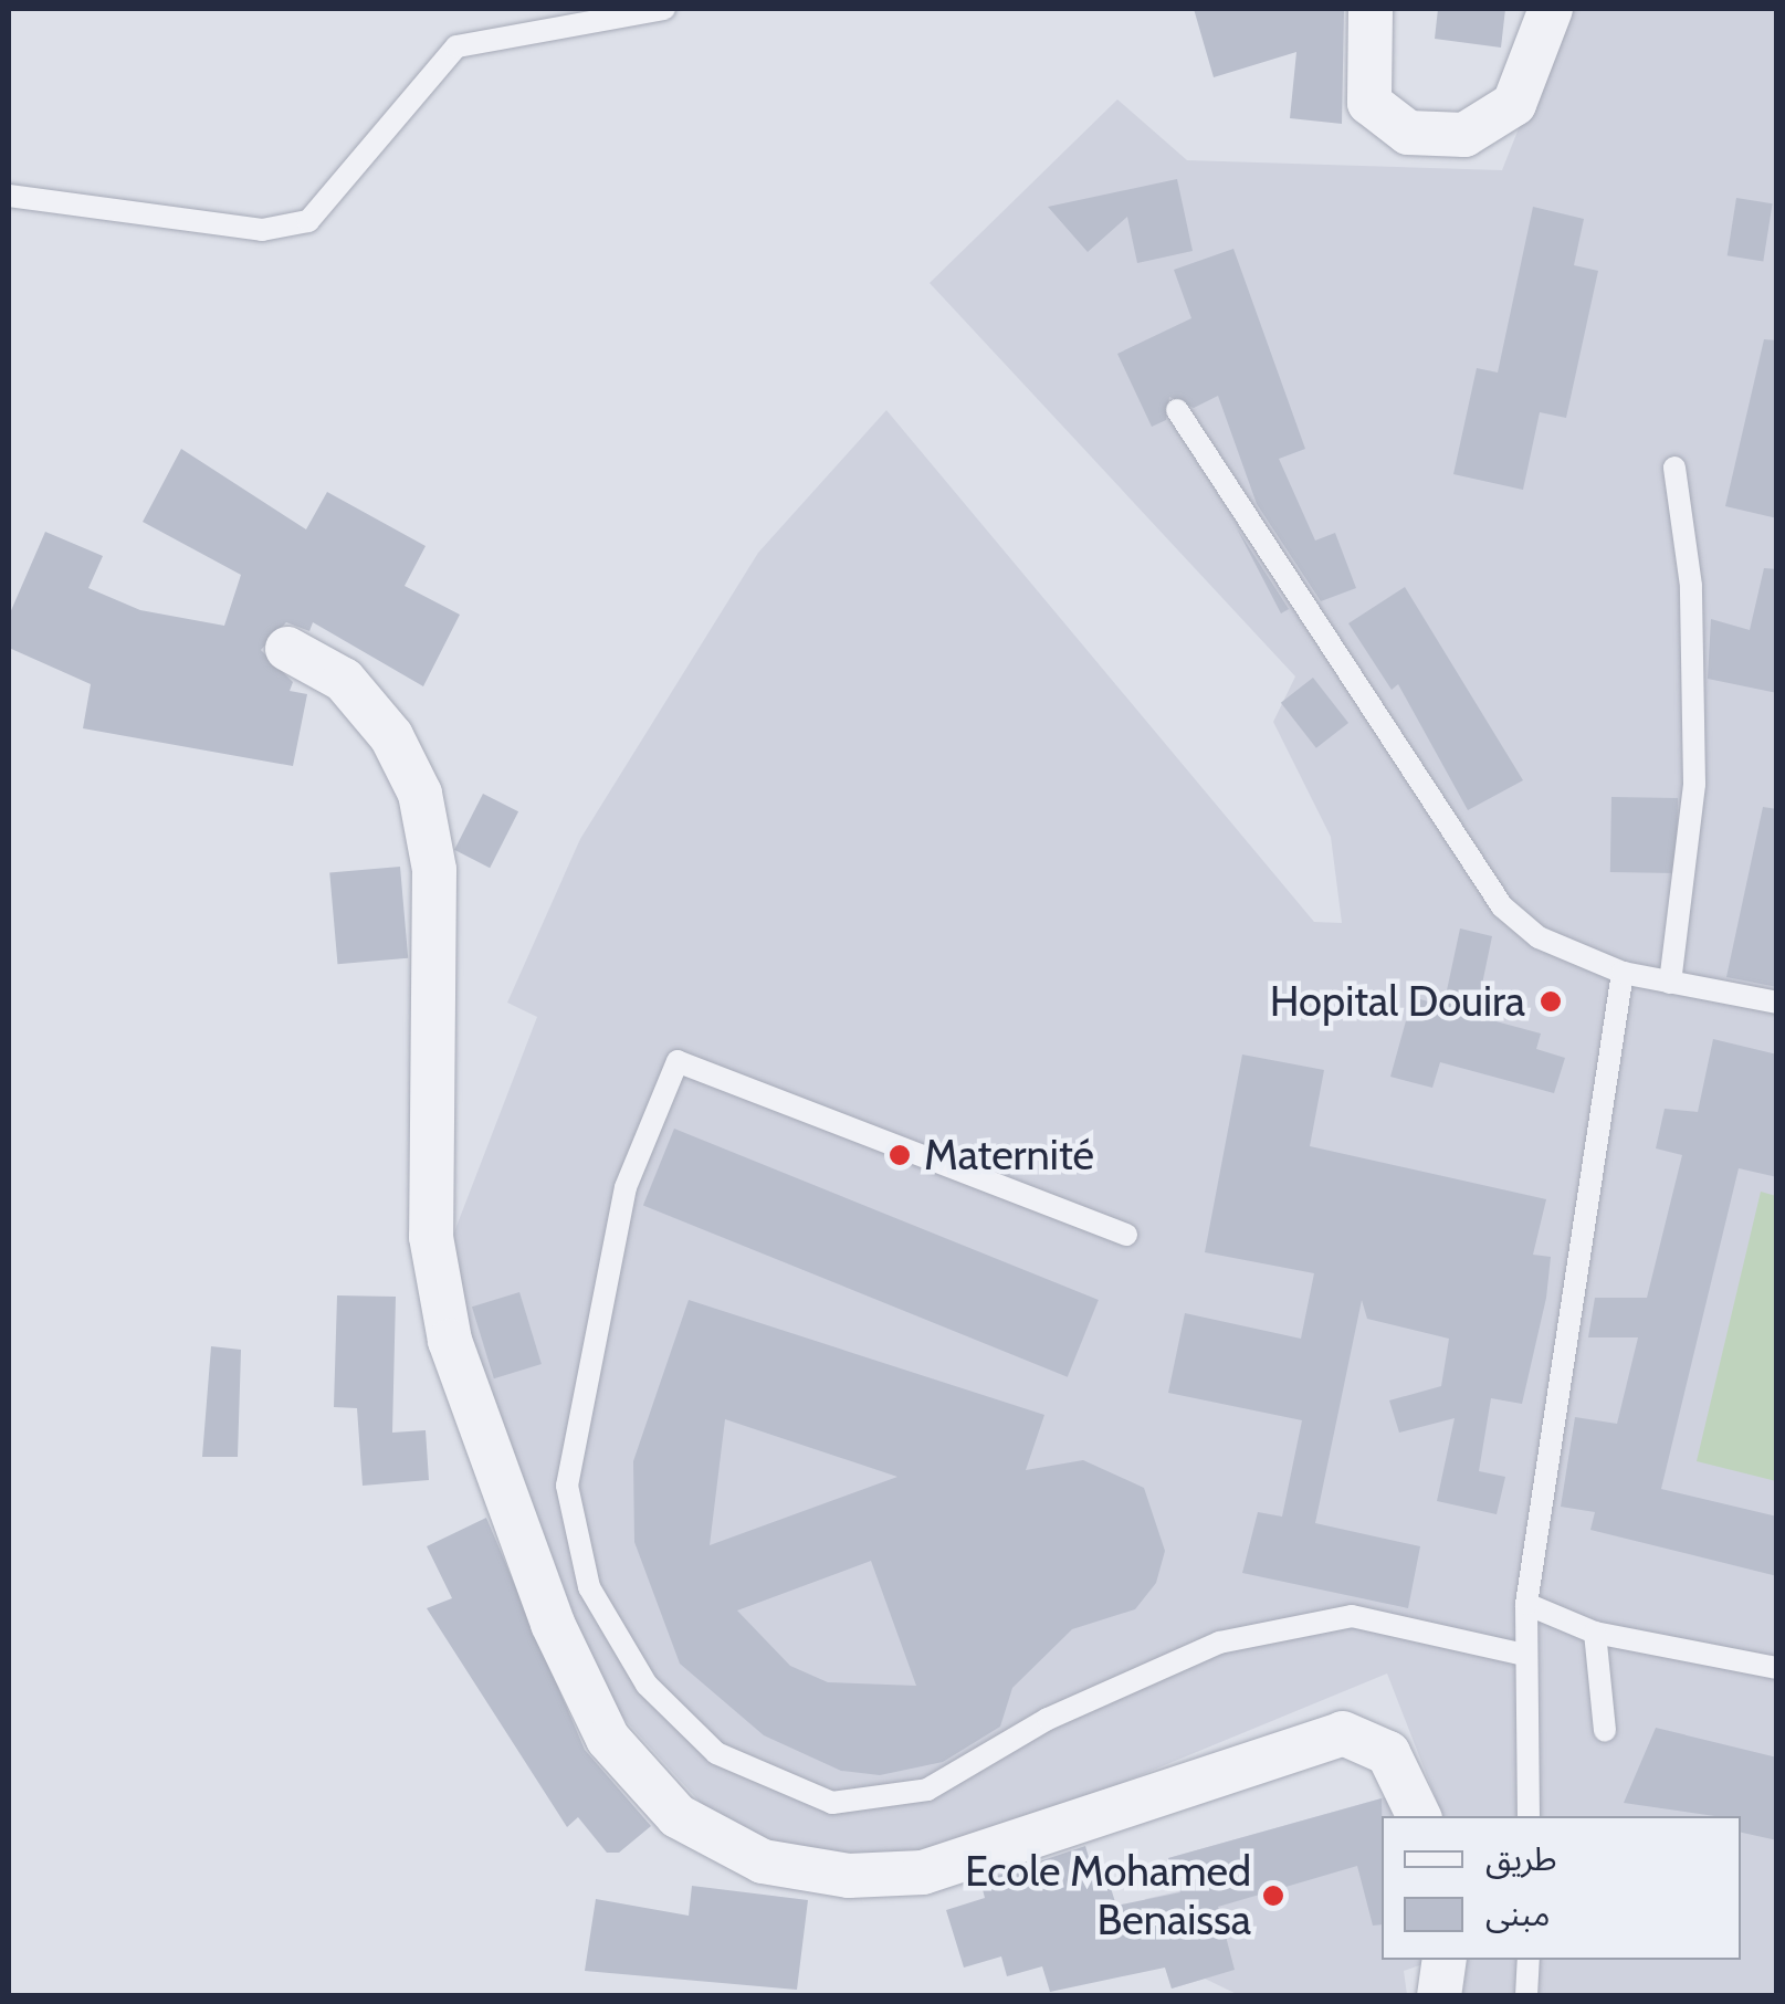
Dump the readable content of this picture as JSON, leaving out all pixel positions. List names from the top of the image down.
{
  "places": ["Hopital Douira", "Maternité", "Ecole Mohamed Benaissa"],
  "legend": ["طريق", "مبنى"]
}
